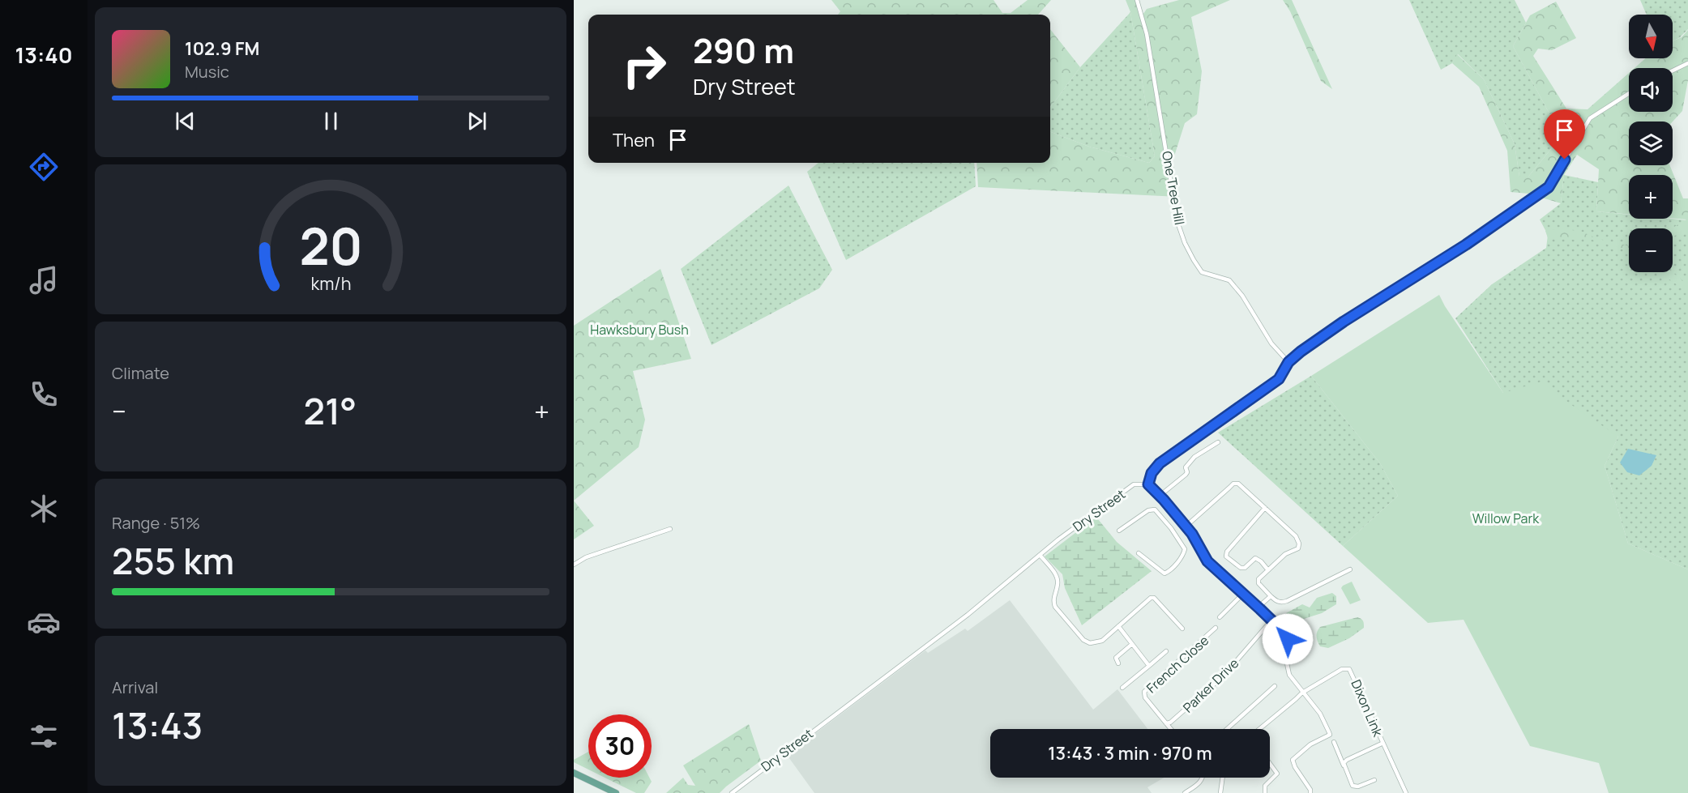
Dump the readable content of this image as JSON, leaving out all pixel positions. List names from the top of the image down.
{
  "streets": {
    "street": [
      "One Tree Hill",
      "Dry Street",
      "French Close",
      "Parker Drive",
      "Dixon Link"
    ]
  },
  "crossings": [
    ["French Close", "Parker Drive"]
  ],
  "parks": ["Hawksbury Bush", "Willow Park"],
  "north": "bottom",
  "page": {
    "tabs": "13:40",
    "map_buttons": ["+", "−"],
    "turn": ["290 m", "Dry Street"],
    "song": ["102.9 FM", "Music"],
    "then": "Then",
    "tile": [
      "Climate",
      ["Range · 51%", "255 km"],
      ["Arrival", "13:43"]
    ],
    "heat": ["−", "21°", "+"],
    "limit": "30",
    "trip": "13:43 · 3 min · 970 m",
    "gauge": ["20", "km/h"]
  }
}
